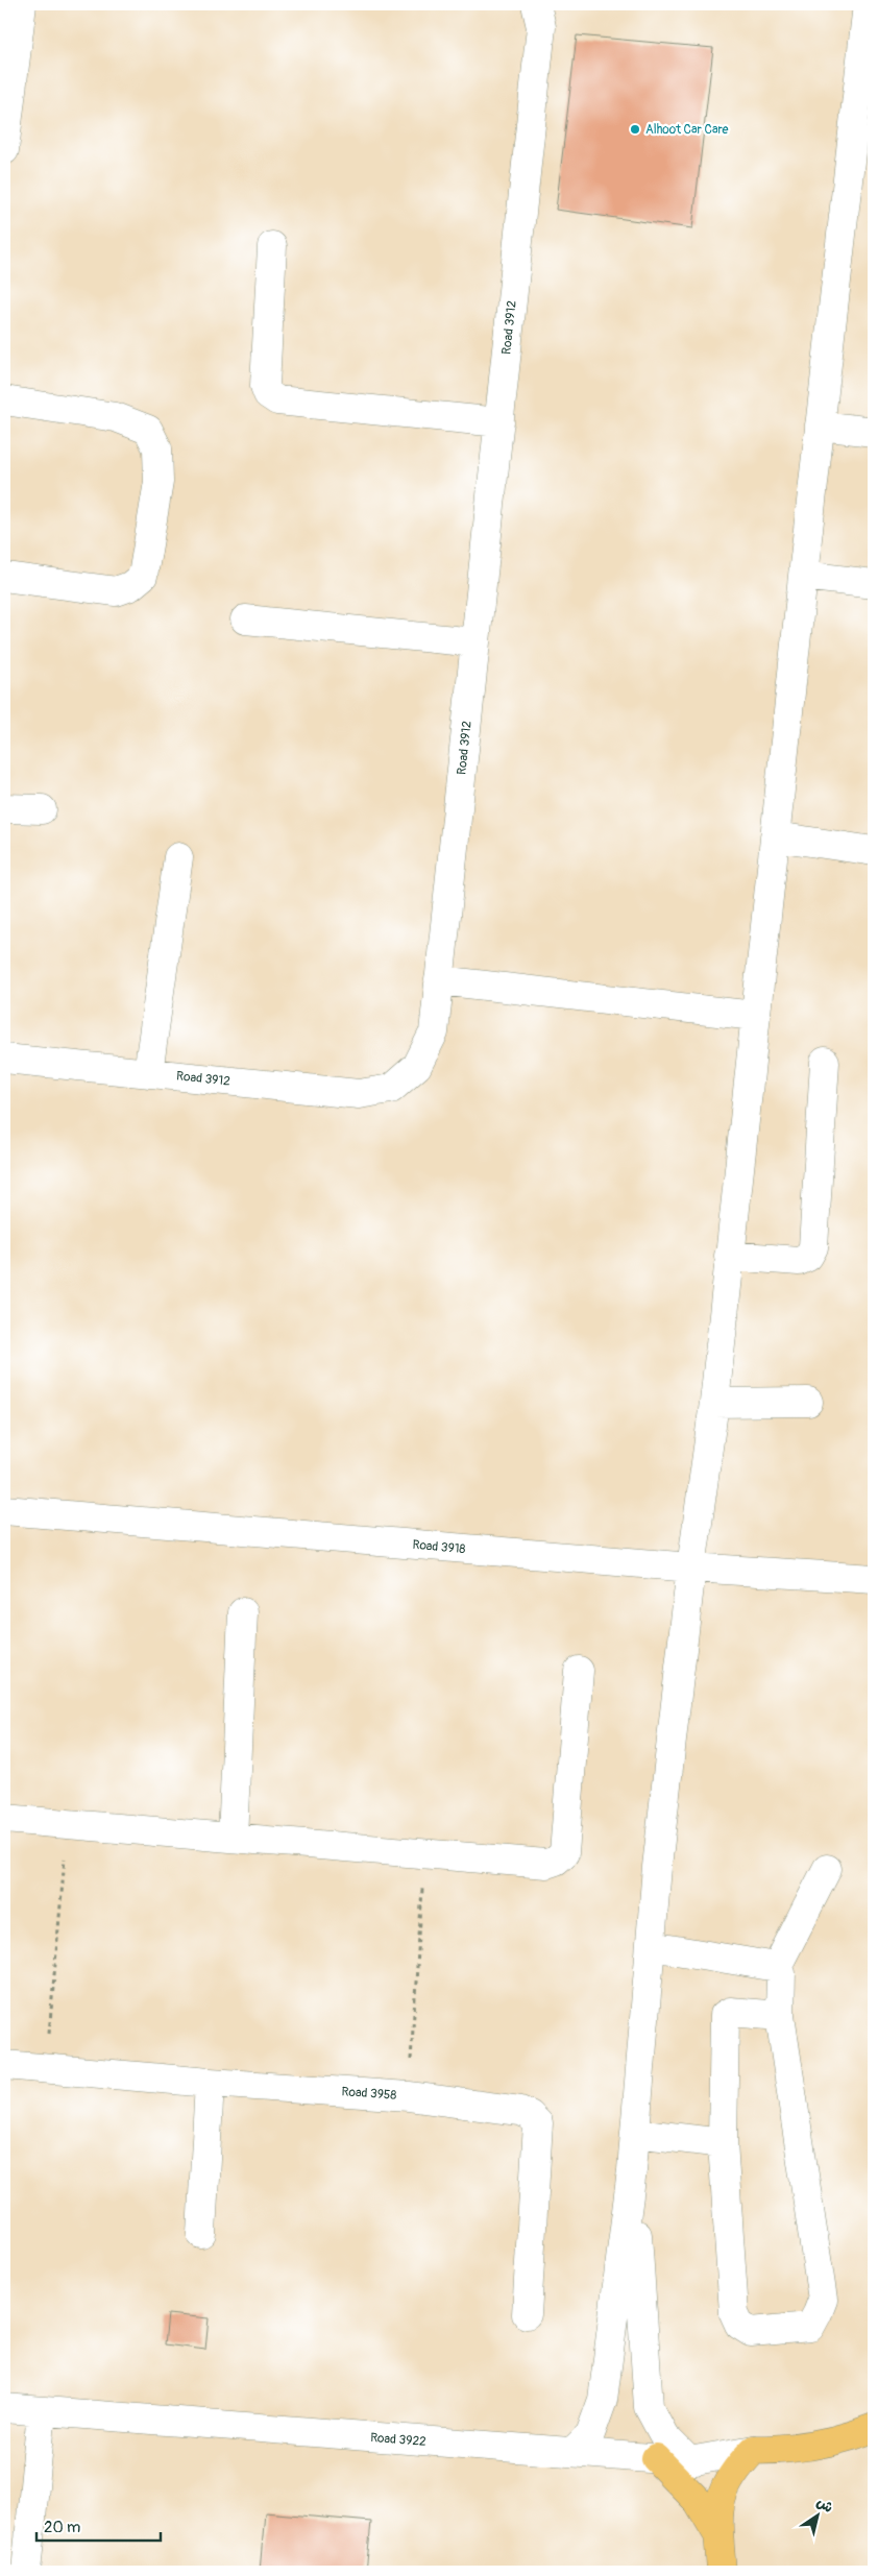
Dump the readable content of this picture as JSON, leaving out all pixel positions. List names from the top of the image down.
{
  "streets": {
    "street": [
      "Road 3912",
      "Road 3918",
      "Road 3958",
      "Road 3922"
    ]
  },
  "places": ["Alhoot Car Care"],
  "scale_bar": "20 m",
  "north": "top right"
}
